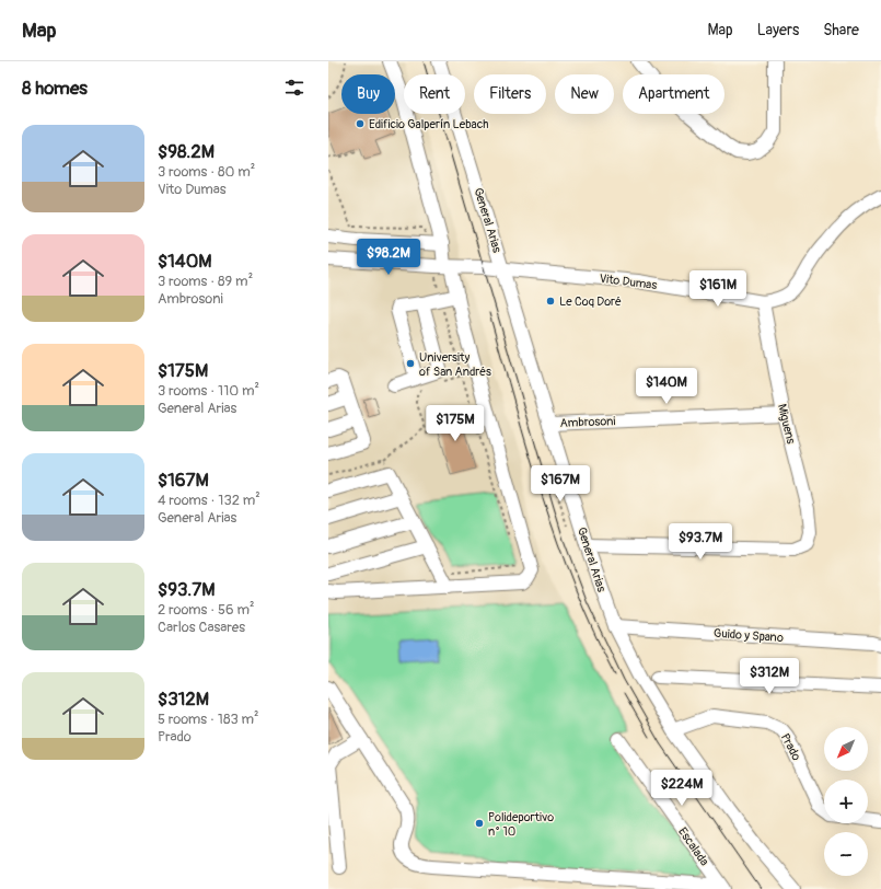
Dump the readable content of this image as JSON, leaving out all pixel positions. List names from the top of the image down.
{
  "streets": {
    "street": [
      "General Arias",
      "Vito Dumas",
      "Ambrosoni",
      "Miguens",
      "Guido y Spano",
      "Prado",
      "Escalada"
    ]
  },
  "crossings": [
    ["General Arias", "Vito Dumas"],
    ["General Arias", "Ambrosoni"],
    ["General Arias", "Miguens"],
    ["General Arias", "Guido y Spano"],
    ["General Arias", "Prado"],
    ["Vito Dumas", "Miguens"],
    ["Ambrosoni", "Miguens"]
  ],
  "places": [
    "Edificio Galperín Lebach",
    "Le Coq Doré",
    "University of San Andrés",
    "Polideportivo n° 10"
  ],
  "north": "bottom left",
  "page": {
    "header": "Map",
    "nav": ["Map", "Layers", "Share"],
    "heading": "8 homes",
    "chip": [
      "Buy",
      "Rent",
      "Filters",
      "New",
      "Apartment"
    ],
    "list": [
      {
        "name": "$98.2M",
        "note": "3 rooms · 80 m² · Vito Dumas"
      },
      {
        "name": "$140M",
        "note": "3 rooms · 89 m² · Ambrosoni"
      },
      {
        "name": "$175M",
        "note": "3 rooms · 110 m² · General Arias"
      },
      {
        "name": "$167M",
        "note": "4 rooms · 132 m² · General Arias"
      },
      {
        "name": "$93.7M",
        "note": "2 rooms · 56 m² · Carlos Casares"
      },
      {
        "name": "$312M",
        "note": "5 rooms · 183 m² · Prado"
      }
    ],
    "price": [
      "$98.2M",
      "$161M",
      "$140M",
      "$175M",
      "$167M",
      "$93.7M",
      "$312M",
      "$224M"
    ],
    "map_buttons": ["+", "−"]
  }
}
